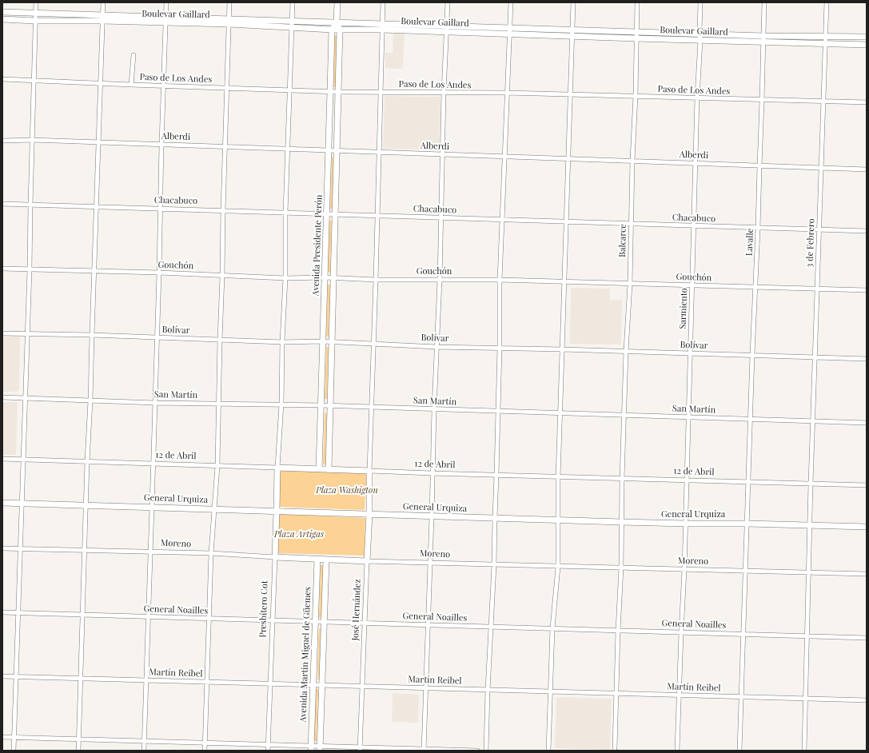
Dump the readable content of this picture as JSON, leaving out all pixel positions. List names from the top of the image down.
{
  "streets": {
    "street": [
      "Boulevar Gaillard",
      "Paso de Los Andes",
      "Alberdi",
      "Chacabuco",
      "Balcarce",
      "Lavalle",
      "3 de Febrero",
      "Avenida Presidente Perón",
      "Gouchón",
      "Sarmiento",
      "Bolívar",
      "San Martín",
      "12 de Abril",
      "General Urquiza",
      "Moreno",
      "Presbítero Cot",
      "General Noailles",
      "José Hernández",
      "Avenida Martin Miguel de Güemes",
      "Martín Reibel"
    ]
  },
  "crossings": [
    ["Boulevar Gaillard", "Balcarce"],
    ["Boulevar Gaillard", "Lavalle"],
    ["Boulevar Gaillard", "3 de Febrero"],
    ["Boulevar Gaillard", "Avenida Presidente Perón"],
    ["Boulevar Gaillard", "Sarmiento"],
    ["Paso de Los Andes", "Balcarce"],
    ["Paso de Los Andes", "Lavalle"],
    ["Paso de Los Andes", "3 de Febrero"],
    ["Paso de Los Andes", "Avenida Presidente Perón"],
    ["Paso de Los Andes", "Sarmiento"],
    ["Alberdi", "Balcarce"],
    ["Alberdi", "Lavalle"],
    ["Alberdi", "3 de Febrero"],
    ["Alberdi", "Avenida Presidente Perón"],
    ["Alberdi", "Sarmiento"],
    ["Chacabuco", "Balcarce"],
    ["Chacabuco", "Lavalle"],
    ["Chacabuco", "3 de Febrero"],
    ["Chacabuco", "Avenida Presidente Perón"],
    ["Chacabuco", "Sarmiento"],
    ["Balcarce", "Gouchón"],
    ["Balcarce", "Bolívar"],
    ["Balcarce", "San Martín"],
    ["Balcarce", "12 de Abril"],
    ["Balcarce", "General Urquiza"],
    ["Balcarce", "Moreno"],
    ["Balcarce", "General Noailles"],
    ["Balcarce", "Martín Reibel"],
    ["Lavalle", "Gouchón"],
    ["Lavalle", "Bolívar"],
    ["Lavalle", "San Martín"],
    ["Lavalle", "12 de Abril"],
    ["Lavalle", "General Urquiza"],
    ["Lavalle", "Moreno"],
    ["Lavalle", "General Noailles"],
    ["Lavalle", "Martín Reibel"],
    ["3 de Febrero", "Gouchón"],
    ["3 de Febrero", "Bolívar"],
    ["3 de Febrero", "San Martín"],
    ["3 de Febrero", "12 de Abril"],
    ["3 de Febrero", "General Urquiza"],
    ["3 de Febrero", "Moreno"],
    ["3 de Febrero", "General Noailles"],
    ["3 de Febrero", "Martín Reibel"],
    ["Avenida Presidente Perón", "Gouchón"],
    ["Avenida Presidente Perón", "Bolívar"],
    ["Avenida Presidente Perón", "San Martín"],
    ["Avenida Presidente Perón", "12 de Abril"],
    ["Gouchón", "Sarmiento"],
    ["Sarmiento", "Bolívar"],
    ["Sarmiento", "San Martín"],
    ["Sarmiento", "12 de Abril"],
    ["Sarmiento", "General Urquiza"],
    ["Sarmiento", "Moreno"],
    ["Sarmiento", "General Noailles"],
    ["Sarmiento", "Martín Reibel"],
    ["12 de Abril", "Presbítero Cot"],
    ["12 de Abril", "José Hernández"],
    ["General Urquiza", "Presbítero Cot"],
    ["General Urquiza", "José Hernández"],
    ["Moreno", "Presbítero Cot"],
    ["Moreno", "José Hernández"],
    ["Moreno", "Avenida Martin Miguel de Güemes"],
    ["Presbítero Cot", "General Noailles"],
    ["Presbítero Cot", "Martín Reibel"],
    ["General Noailles", "José Hernández"],
    ["General Noailles", "Avenida Martin Miguel de Güemes"],
    ["José Hernández", "Martín Reibel"],
    ["Avenida Martin Miguel de Güemes", "Martín Reibel"]
  ],
  "parks": ["Plaza Washigton", "Plaza Artigas"]
}
